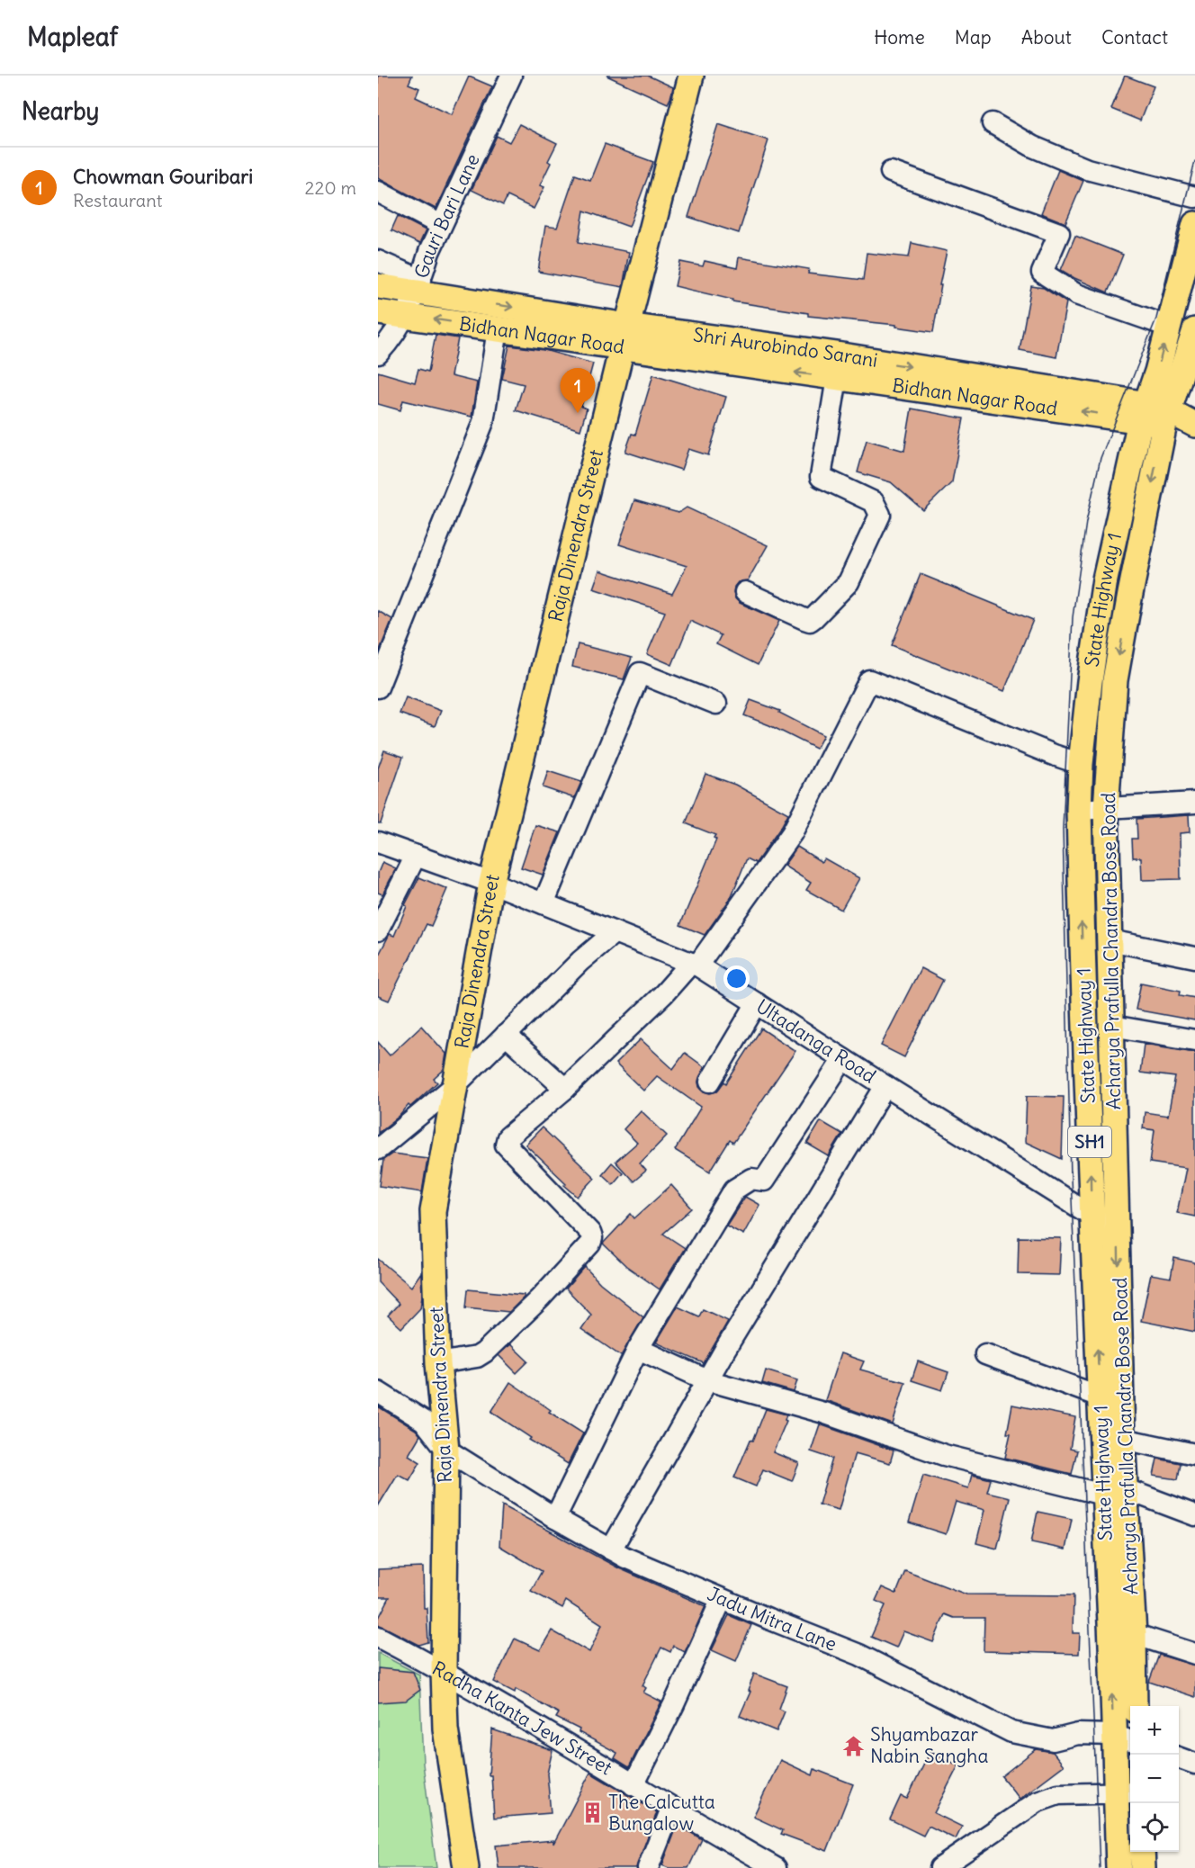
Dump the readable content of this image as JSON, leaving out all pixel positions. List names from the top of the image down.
{
  "streets": {
    "main road": [
      "Bidhan Nagar Road",
      "Shri Aurobindo Sarani",
      "Raja Dinendra Street",
      "State Highway 1",
      "Acharya Prafulla Chandra Bose Road",
      "SH1"
    ],
    "street": [
      "Gauri Bari Lane",
      "Ultadanga Road",
      "Jadu Mitra Lane",
      "Radha Kanta Jew Street"
    ]
  },
  "crossings": [
    ["Gauri Bari Lane", "Bidhan Nagar Road"],
    ["Gauri Bari Lane", "Shri Aurobindo Sarani"],
    ["Bidhan Nagar Road", "Shri Aurobindo Sarani"],
    ["Bidhan Nagar Road", "Raja Dinendra Street"],
    ["Bidhan Nagar Road", "State Highway 1"],
    ["Bidhan Nagar Road", "Acharya Prafulla Chandra Bose Road"],
    ["Shri Aurobindo Sarani", "Raja Dinendra Street"],
    ["Shri Aurobindo Sarani", "State Highway 1"],
    ["Shri Aurobindo Sarani", "Acharya Prafulla Chandra Bose Road"],
    ["Raja Dinendra Street", "Ultadanga Road"],
    ["Raja Dinendra Street", "Jadu Mitra Lane"],
    ["Raja Dinendra Street", "Radha Kanta Jew Street"],
    ["State Highway 1", "Acharya Prafulla Chandra Bose Road"],
    ["State Highway 1", "Ultadanga Road"],
    ["State Highway 1", "Jadu Mitra Lane"],
    ["Acharya Prafulla Chandra Bose Road", "Ultadanga Road"]
  ],
  "one_way": ["Bidhan Nagar Road", "Shri Aurobindo Sarani", "State Highway 1"],
  "places": {
    "temple": ["Shyambazar Nabin Sangha"],
    "building": ["The Calcutta Bungalow"]
  },
  "page": {
    "header": "Mapleaf",
    "nav": [
      "Home",
      "Map",
      "About",
      "Contact"
    ],
    "heading": "Nearby",
    "list": [
      {
        "mark": "1",
        "name": "Chowman Gouribari",
        "note": "Restaurant",
        "value": "220 m"
      }
    ],
    "pins": "1",
    "map_buttons": ["+", "−"]
  }
}
